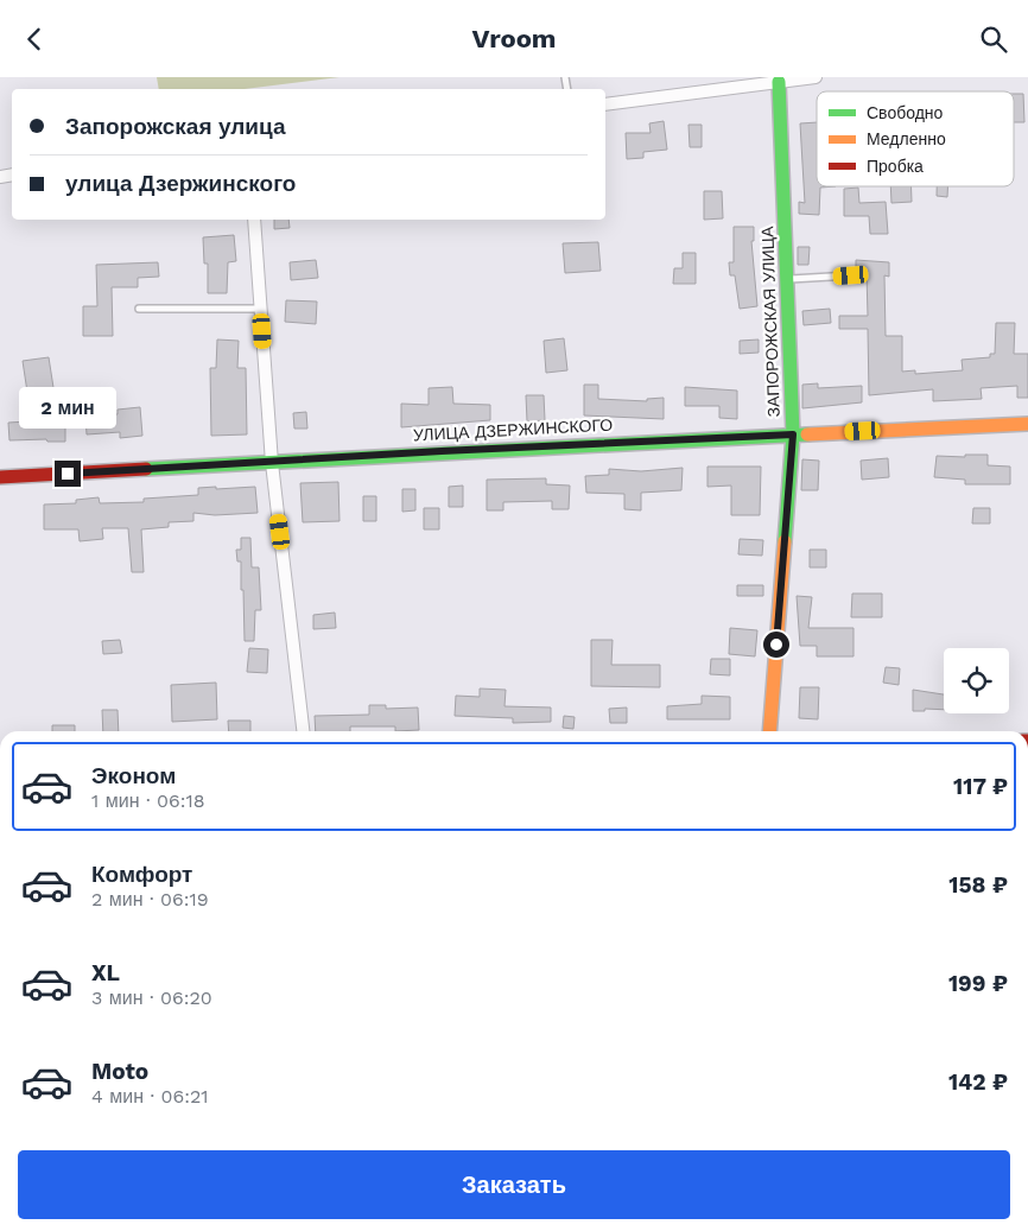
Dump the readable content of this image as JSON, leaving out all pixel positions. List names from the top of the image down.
{
  "streets": {
    "street": ["ЗАПОРОЖСКАЯ УЛИЦА", "УЛИЦА ДЗЕРЖИНСКОГО"]
  },
  "crossings": [
    ["ЗАПОРОЖСКАЯ УЛИЦА", "УЛИЦА ДЗЕРЖИНСКОГО"]
  ],
  "legend": ["Свободно", "Медленно", "Пробка"],
  "page": {
    "header": "Vroom",
    "banner": ["Запорожская улица", "улица Дзержинского"],
    "bubble": "2 мин",
    "list": [
      {
        "name": "Эконом",
        "note": "1 мин · 06:18",
        "value": "117 ₽"
      },
      {
        "name": "Комфорт",
        "note": "2 мин · 06:19",
        "value": "158 ₽"
      },
      {
        "name": "XL",
        "note": "3 мин · 06:20",
        "value": "199 ₽"
      },
      {
        "name": "Moto",
        "note": "4 мин · 06:21",
        "value": "142 ₽"
      }
    ],
    "buttons": "Заказать"
  }
}
